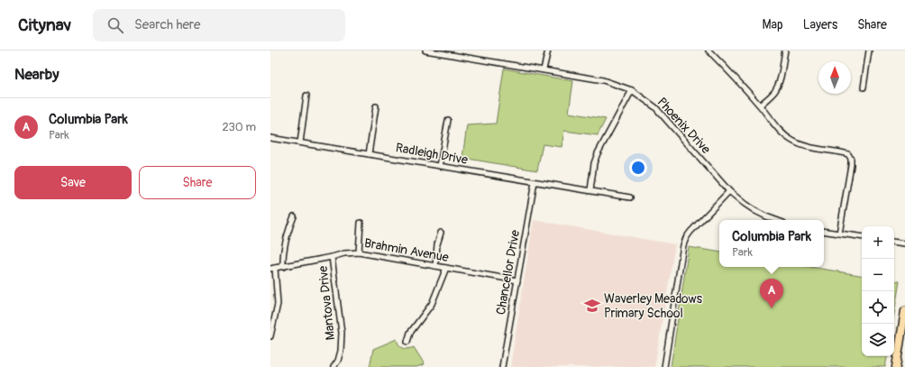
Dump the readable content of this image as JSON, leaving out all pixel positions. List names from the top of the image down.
{
  "streets": {
    "street": [
      "Phoenix Drive",
      "Radleigh Drive",
      "Brahmin Avenue",
      "Chancellor Drive",
      "Mantova Drive"
    ]
  },
  "crossings": [
    ["Radleigh Drive", "Chancellor Drive"],
    ["Brahmin Avenue", "Chancellor Drive"],
    ["Brahmin Avenue", "Mantova Drive"]
  ],
  "places": {
    "school or university": ["Waverley Meadows Primary School"]
  },
  "north": "top",
  "page": {
    "header": "Citynav",
    "search": "Search here",
    "nav": ["Map", "Layers", "Share"],
    "heading": "Nearby",
    "list": [
      {
        "mark": "A",
        "name": "Columbia Park",
        "note": "Park",
        "value": "230 m"
      }
    ],
    "buttons": ["Save", "Share"],
    "popup": ["Columbia Park", "Park"],
    "map_buttons": ["+", "−"],
    "pins": "A"
  }
}
